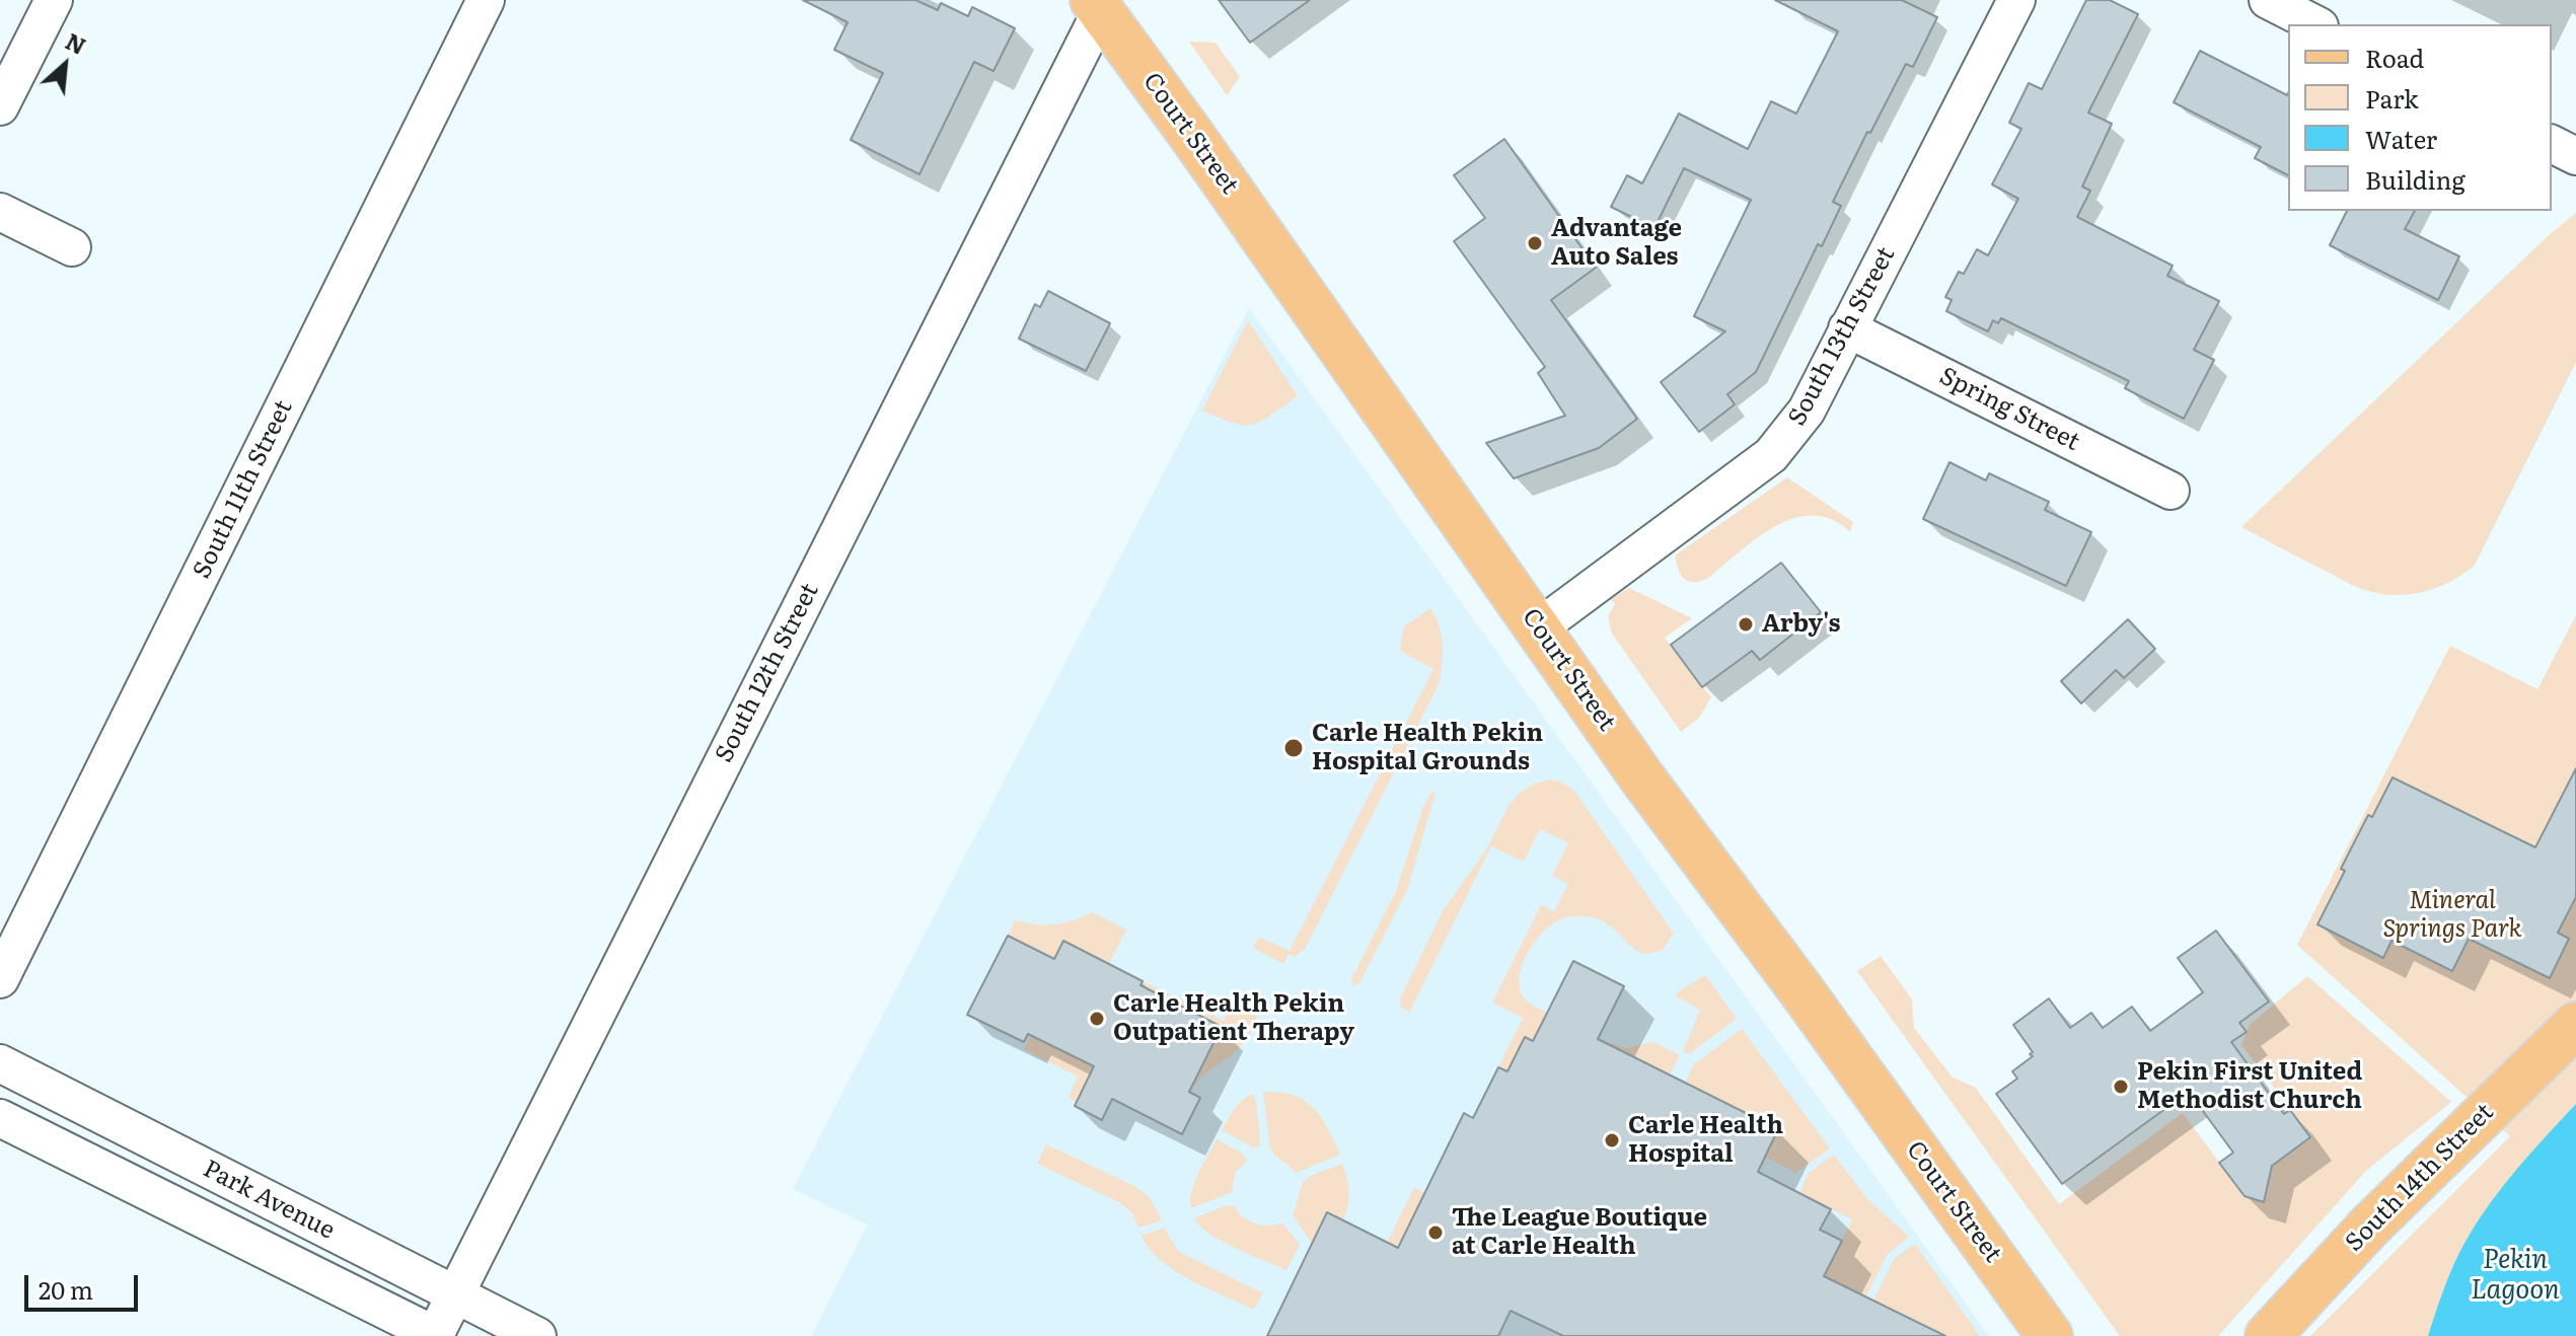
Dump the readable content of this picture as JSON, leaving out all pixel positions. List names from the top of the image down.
{
  "streets": {
    "main road": ["Court Street", "South 14th Street"],
    "street": [
      "South 13th Street",
      "Spring Street",
      "South 11th Street",
      "South 12th Street",
      "Park Avenue"
    ]
  },
  "crossings": [
    ["Court Street", "South 13th Street"],
    ["Court Street", "South 12th Street"],
    ["South 13th Street", "Spring Street"],
    ["South 12th Street", "Park Avenue"]
  ],
  "water": ["Pekin Lagoon"],
  "parks": ["Mineral Springs Park"],
  "places": [
    "Advantage Auto Sales",
    "Arby's",
    "Carle Health Pekin Hospital Grounds",
    "Carle Health Pekin Outpatient Therapy",
    "Pekin First United Methodist Church",
    "Carle Health Hospital",
    "The League Boutique at Carle Health"
  ],
  "legend": [
    "Road",
    "Park",
    "Water",
    "Building"
  ],
  "scale_bar": "20 m",
  "north": "top right"
}
